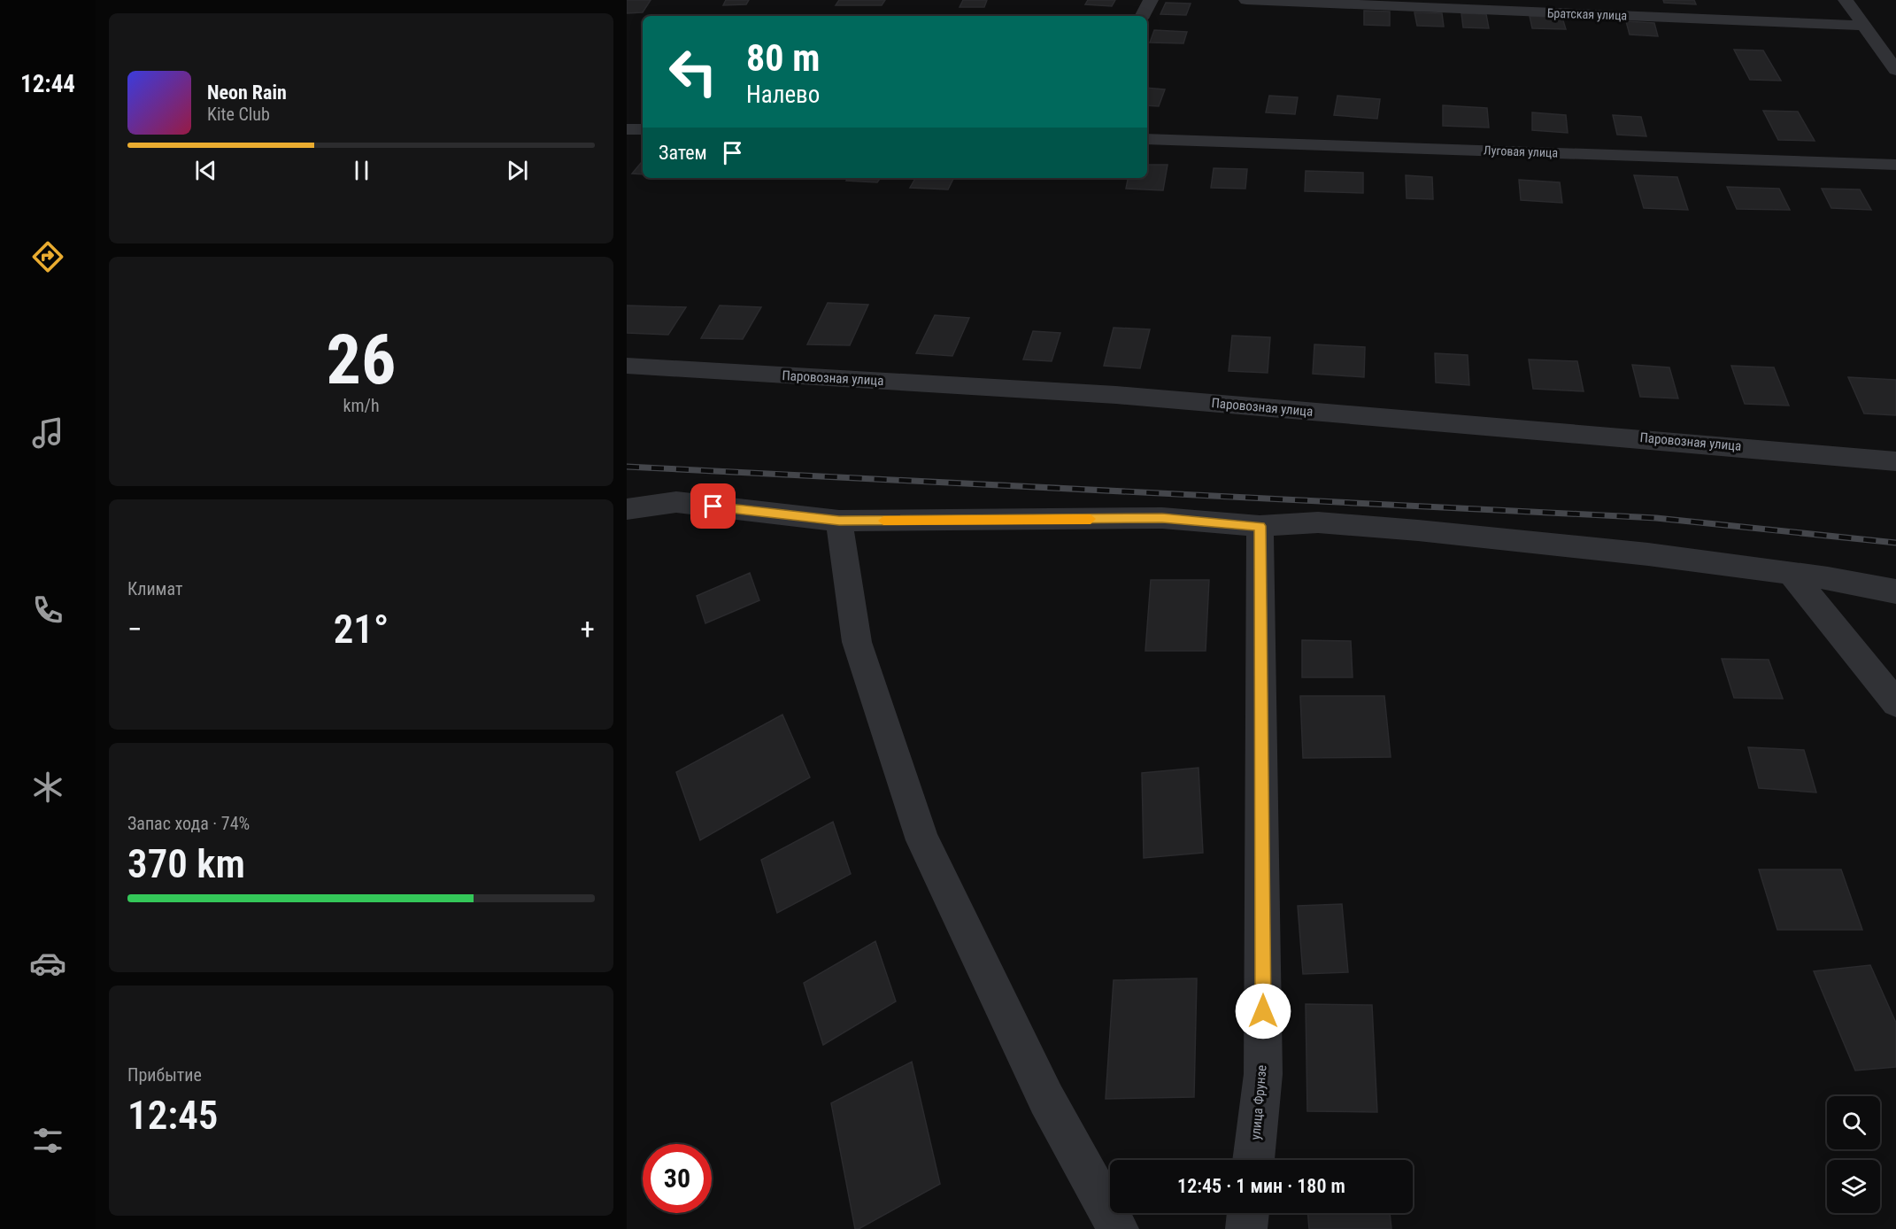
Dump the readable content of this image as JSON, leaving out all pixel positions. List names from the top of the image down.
{
  "streets": {
    "street": [
      "Братская улица",
      "Луговая улица",
      "Паровозная улица",
      "улица Фрунзе"
    ]
  },
  "page": {
    "tabs": "12:44",
    "turn": ["80 m", "Налево"],
    "song": ["Neon Rain", "Kite Club"],
    "then": "Затем",
    "tile": [
      ["26", "km/h"],
      "Климат",
      ["Запас хода · 74%", "370 km"],
      ["Прибытие", "12:45"]
    ],
    "heat": ["−", "21°", "+"],
    "limit": "30",
    "trip": "12:45 · 1 мин · 180 m"
  }
}
